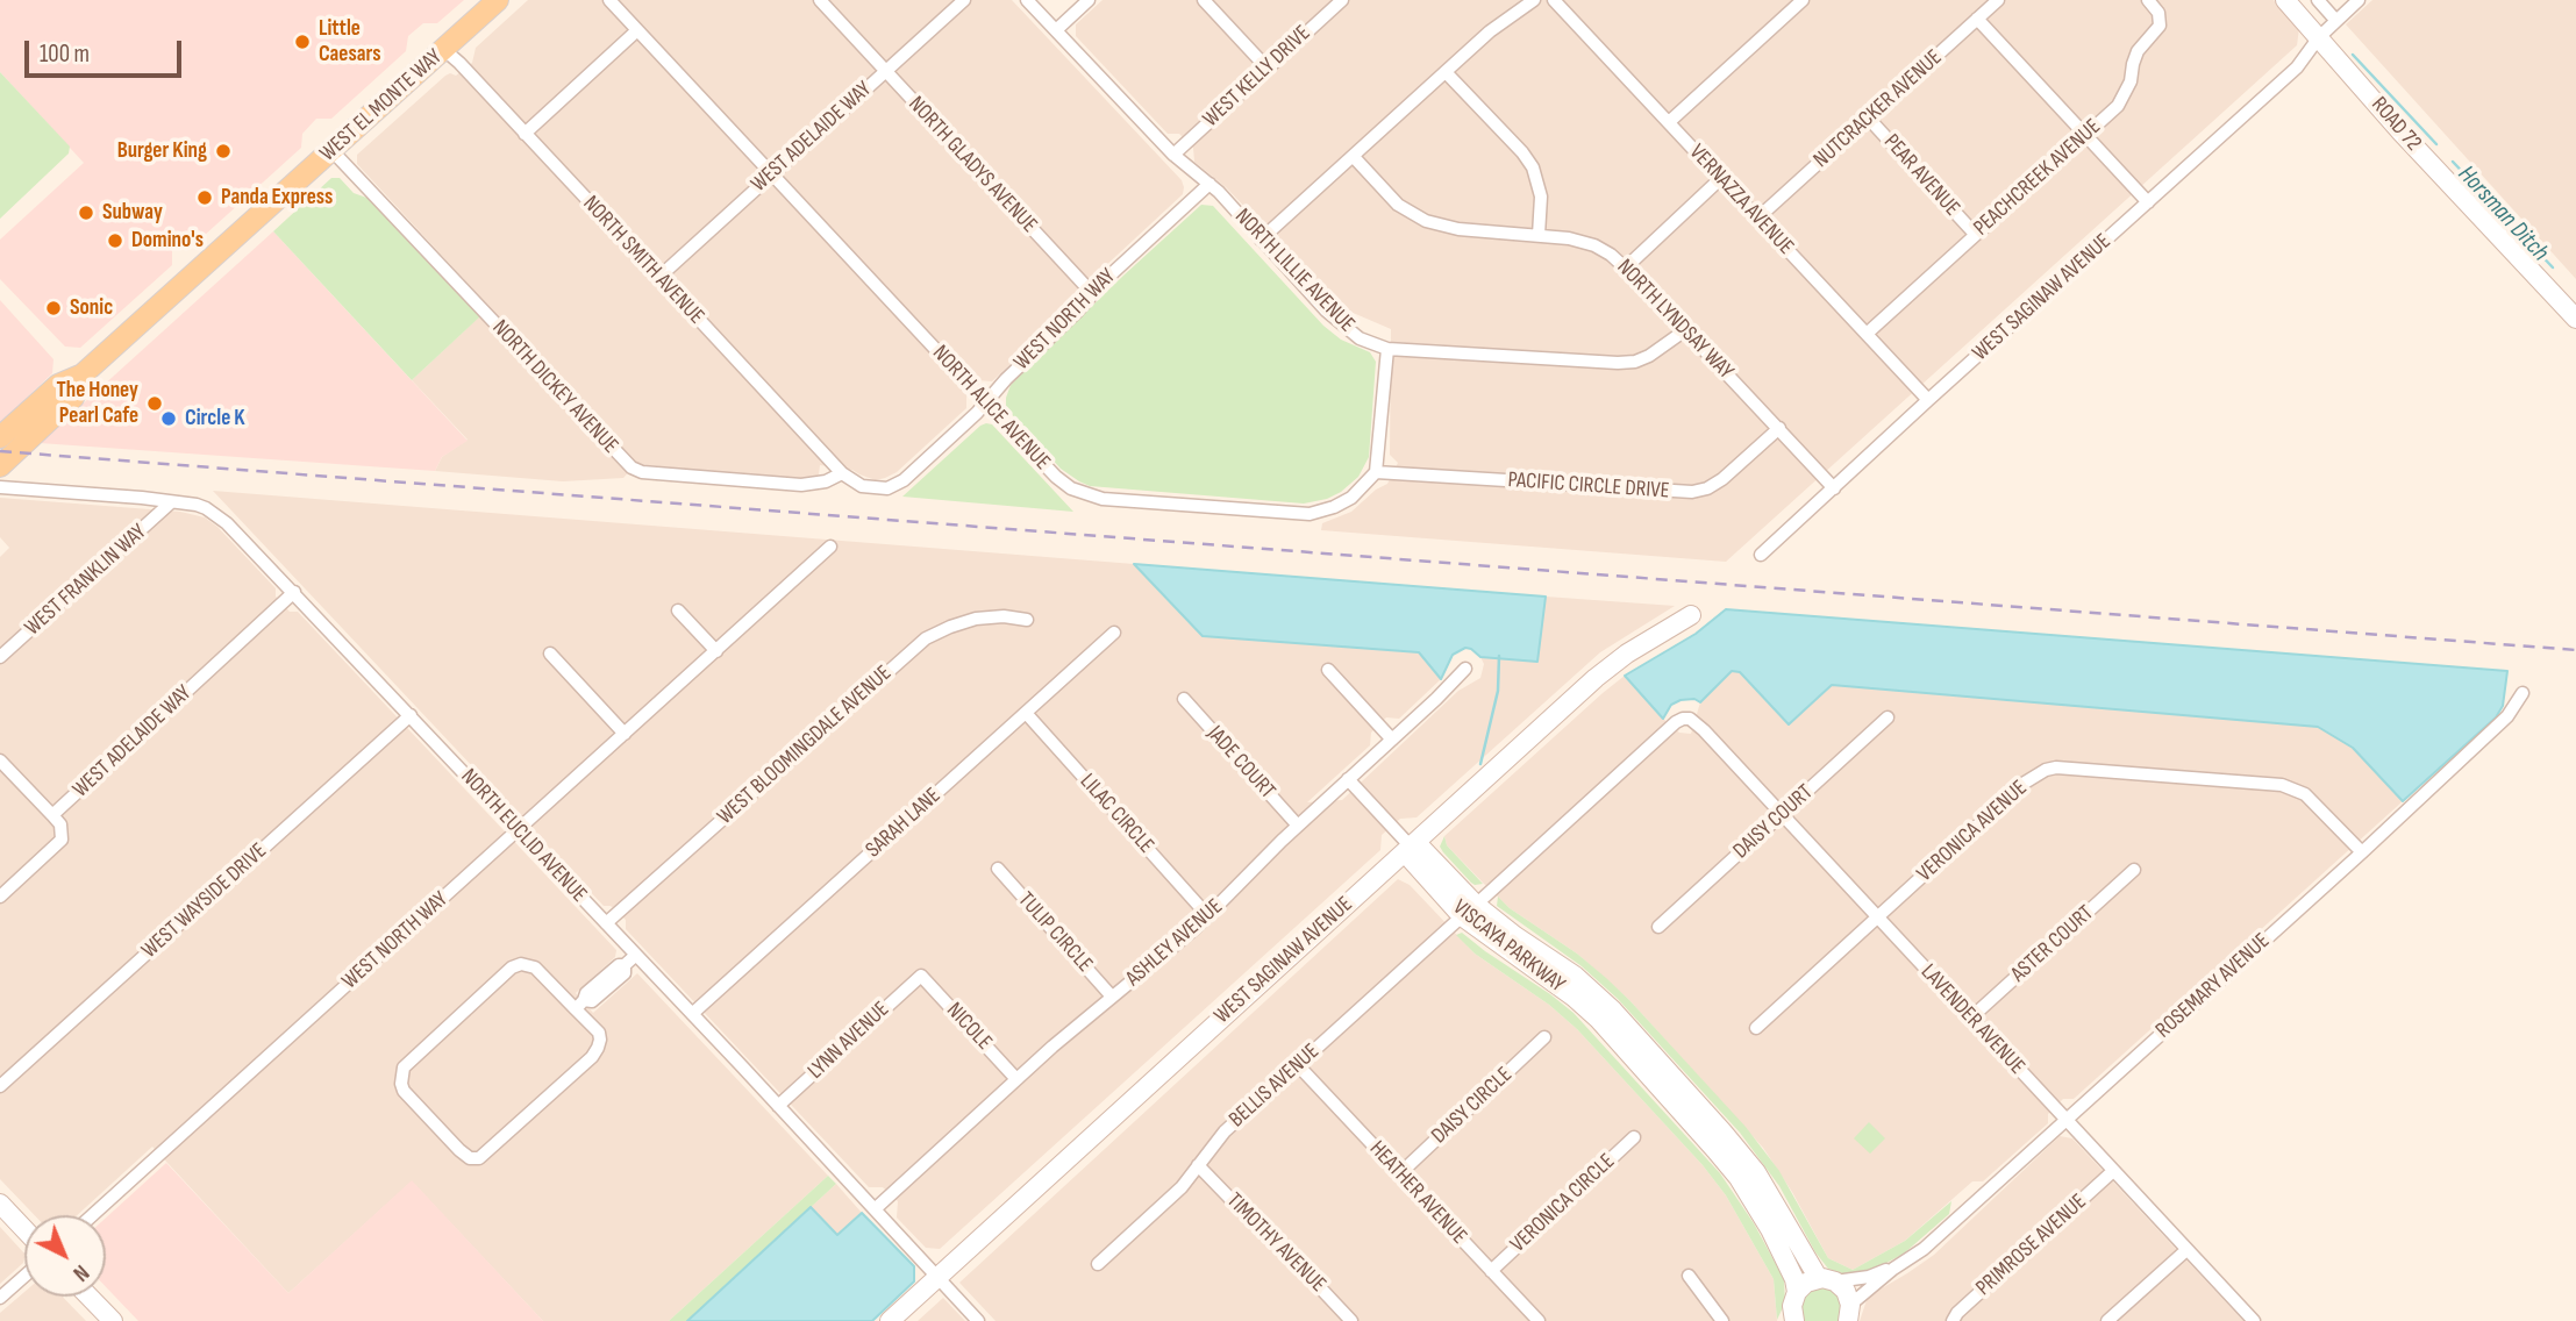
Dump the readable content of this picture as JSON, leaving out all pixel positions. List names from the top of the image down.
{
  "streets": {
    "main road": ["WEST EL MONTE WAY"],
    "street": [
      "WEST KELLY DRIVE",
      "NUTCRACKER AVENUE",
      "ROAD 72",
      "WEST ADELAIDE WAY",
      "NORTH GLADYS AVENUE",
      "PEAR AVENUE",
      "PEACHCREEK AVENUE",
      "VERNAZZA AVENUE",
      "NORTH SMITH AVENUE",
      "NORTH LILLIE AVENUE",
      "WEST SAGINAW AVENUE",
      "WEST NORTH WAY",
      "NORTH LYNDSAY WAY",
      "NORTH DICKEY AVENUE",
      "NORTH ALICE AVENUE",
      "PACIFIC CIRCLE DRIVE",
      "WEST FRANKLIN WAY",
      "WEST BLOOMINGDALE AVENUE",
      "JADE COURT",
      "LILAC CIRCLE",
      "DAISY COURT",
      "SARAH LANE",
      "VERONICA AVENUE",
      "NORTH EUCLID AVENUE",
      "WEST WAYSIDE DRIVE",
      "TULIP CIRCLE",
      "ASHLEY AVENUE",
      "ASTER COURT",
      "VISCAYA PARKWAY",
      "ROSEMARY AVENUE",
      "LAVENDER AVENUE",
      "NICOLE",
      "LYNN AVENUE",
      "BELLIS AVENUE",
      "DAISY CIRCLE",
      "HEATHER AVENUE",
      "VERONICA CIRCLE",
      "TIMOTHY AVENUE",
      "PRIMROSE AVENUE"
    ]
  },
  "crossings": [
    ["WEST KELLY DRIVE", "NORTH LILLIE AVENUE"],
    ["WEST EL MONTE WAY", "NORTH SMITH AVENUE"],
    ["WEST EL MONTE WAY", "NORTH DICKEY AVENUE"],
    ["NUTCRACKER AVENUE", "PEAR AVENUE"],
    ["NUTCRACKER AVENUE", "VERNAZZA AVENUE"],
    ["ROAD 72", "WEST SAGINAW AVENUE"],
    ["WEST ADELAIDE WAY", "NORTH GLADYS AVENUE"],
    ["WEST ADELAIDE WAY", "NORTH SMITH AVENUE"],
    ["WEST ADELAIDE WAY", "NORTH ALICE AVENUE"],
    ["WEST ADELAIDE WAY", "NORTH EUCLID AVENUE"],
    ["NORTH GLADYS AVENUE", "WEST NORTH WAY"],
    ["PEAR AVENUE", "PEACHCREEK AVENUE"],
    ["PEACHCREEK AVENUE", "VERNAZZA AVENUE"],
    ["VERNAZZA AVENUE", "WEST SAGINAW AVENUE"],
    ["NORTH SMITH AVENUE", "WEST NORTH WAY"],
    ["NORTH SMITH AVENUE", "NORTH DICKEY AVENUE"],
    ["NORTH LILLIE AVENUE", "WEST NORTH WAY"],
    ["NORTH LILLIE AVENUE", "NORTH LYNDSAY WAY"],
    ["WEST SAGINAW AVENUE", "NORTH LYNDSAY WAY"],
    ["WEST SAGINAW AVENUE", "NORTH EUCLID AVENUE"],
    ["WEST SAGINAW AVENUE", "VISCAYA PARKWAY"],
    ["WEST NORTH WAY", "NORTH DICKEY AVENUE"],
    ["WEST NORTH WAY", "NORTH ALICE AVENUE"],
    ["WEST NORTH WAY", "NORTH EUCLID AVENUE"],
    ["NORTH LYNDSAY WAY", "PACIFIC CIRCLE DRIVE"],
    ["NORTH ALICE AVENUE", "PACIFIC CIRCLE DRIVE"],
    ["WEST FRANKLIN WAY", "NORTH EUCLID AVENUE"],
    ["WEST BLOOMINGDALE AVENUE", "NORTH EUCLID AVENUE"],
    ["JADE COURT", "ASHLEY AVENUE"],
    ["LILAC CIRCLE", "SARAH LANE"],
    ["LILAC CIRCLE", "ASHLEY AVENUE"],
    ["DAISY COURT", "LAVENDER AVENUE"],
    ["SARAH LANE", "NORTH EUCLID AVENUE"],
    ["VERONICA AVENUE", "ROSEMARY AVENUE"],
    ["VERONICA AVENUE", "LAVENDER AVENUE"],
    ["NORTH EUCLID AVENUE", "WEST WAYSIDE DRIVE"],
    ["NORTH EUCLID AVENUE", "ASHLEY AVENUE"],
    ["NORTH EUCLID AVENUE", "LYNN AVENUE"],
    ["TULIP CIRCLE", "ASHLEY AVENUE"],
    ["ASHLEY AVENUE", "NICOLE"],
    ["ASTER COURT", "LAVENDER AVENUE"],
    ["VISCAYA PARKWAY", "ROSEMARY AVENUE"],
    ["VISCAYA PARKWAY", "BELLIS AVENUE"],
    ["ROSEMARY AVENUE", "LAVENDER AVENUE"],
    ["LAVENDER AVENUE", "BELLIS AVENUE"],
    ["LAVENDER AVENUE", "PRIMROSE AVENUE"],
    ["NICOLE", "LYNN AVENUE"],
    ["BELLIS AVENUE", "HEATHER AVENUE"],
    ["BELLIS AVENUE", "TIMOTHY AVENUE"],
    ["DAISY CIRCLE", "HEATHER AVENUE"],
    ["HEATHER AVENUE", "VERONICA CIRCLE"]
  ],
  "water": ["Horsman Ditch"],
  "places": [
    "Little Caesars",
    "Burger King",
    "Panda Express",
    "Subway",
    "Domino's",
    "Sonic",
    "The Honey Pearl Cafe",
    "Circle K"
  ],
  "scale_bar": "100 m",
  "north": "bottom right"
}
